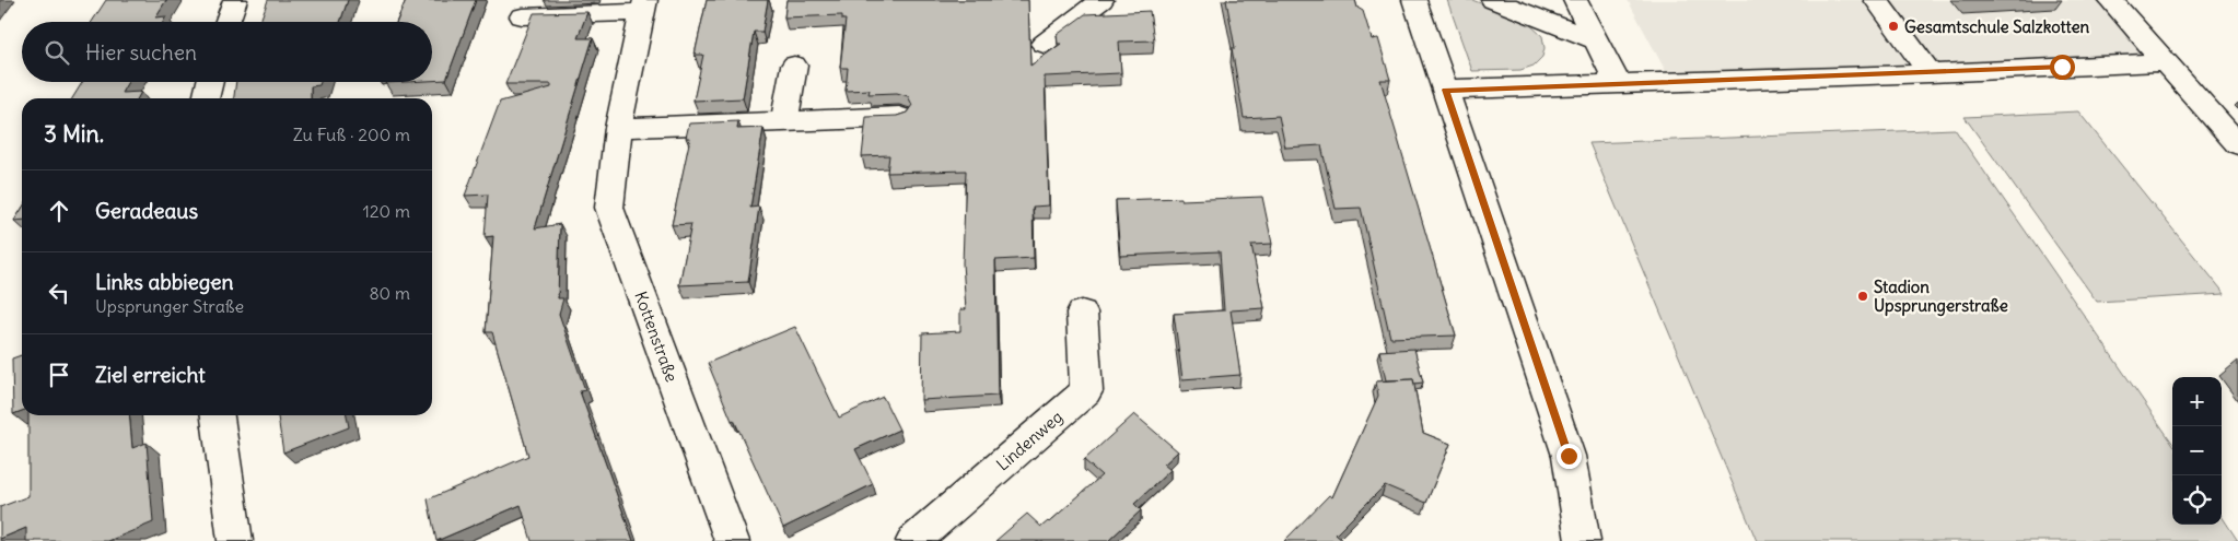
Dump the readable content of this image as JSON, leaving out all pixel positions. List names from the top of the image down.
{
  "streets": {
    "street": ["Kottenstraße", "Lindenweg"]
  },
  "places": ["Gesamtschule Salzkotten", "Stadion Upsprungerstraße"],
  "page": {
    "search": "Hier suchen",
    "heading": ["3 Min.", "Zu Fuß · 200 m"],
    "list": [
      ["Geradeaus", "120 m"],
      ["Links abbiegen", "Upsprunger Straße", "80 m"],
      "Ziel erreicht"
    ],
    "map_buttons": ["+", "−"]
  }
}
